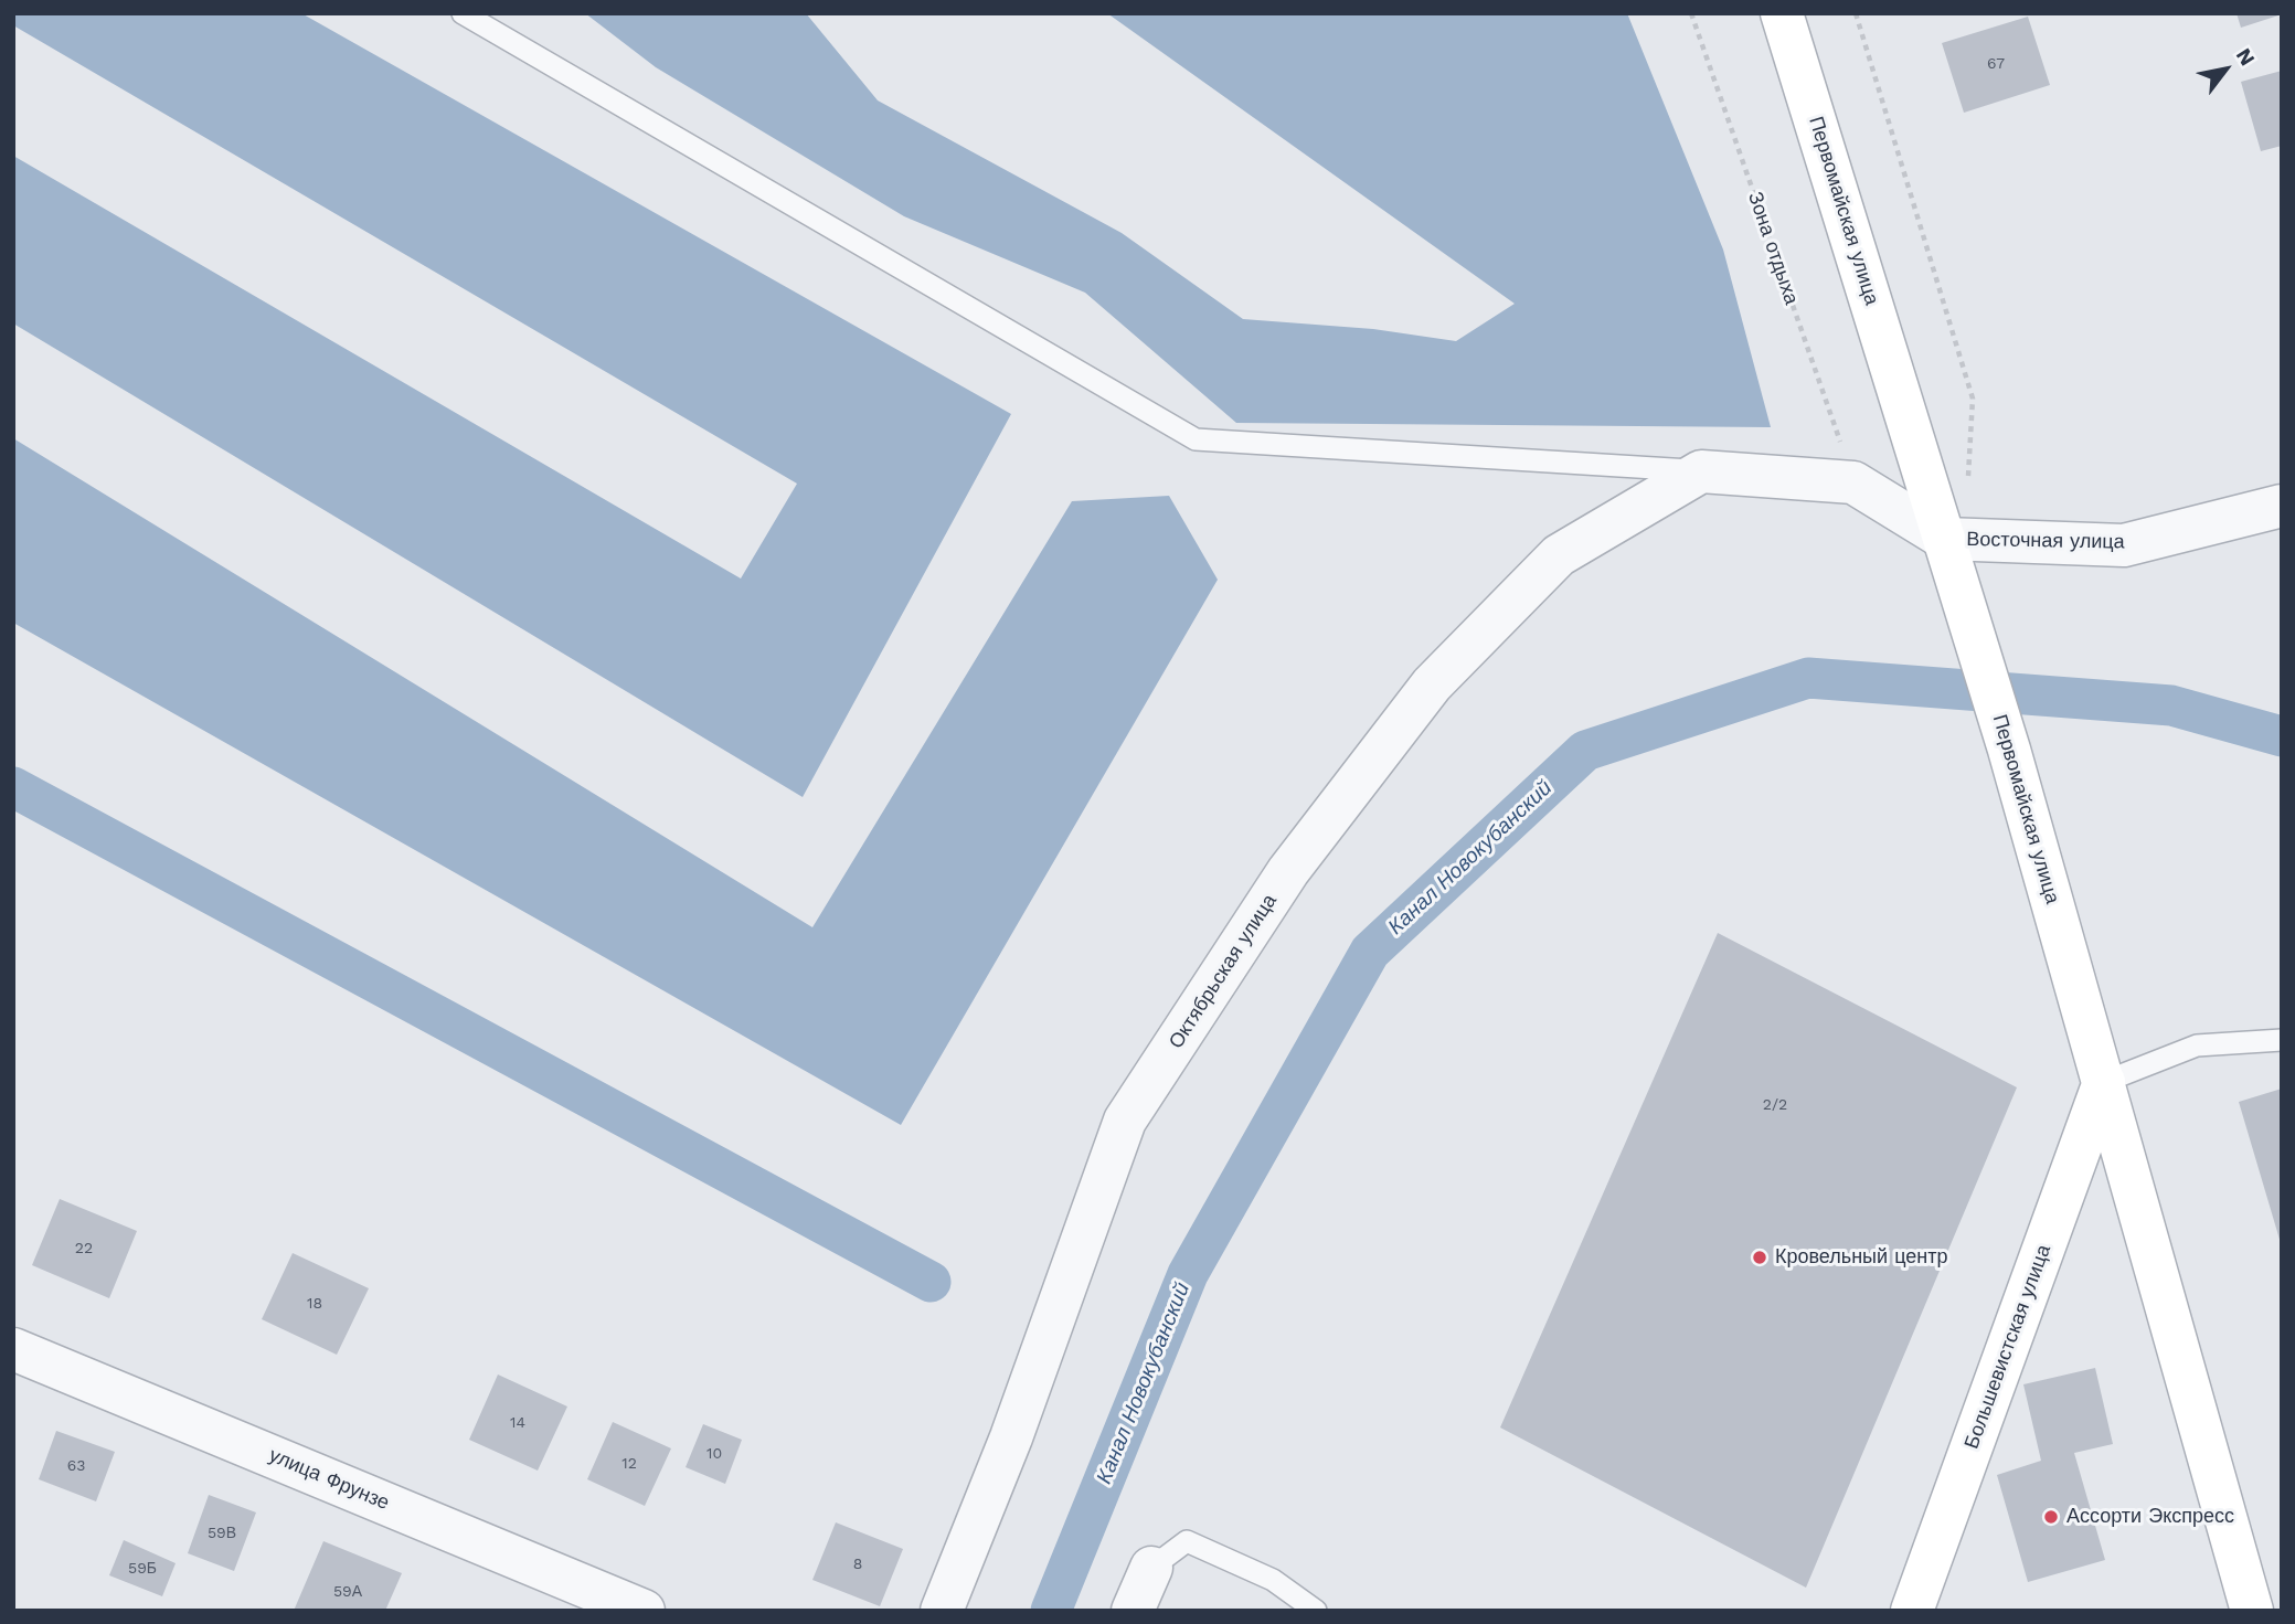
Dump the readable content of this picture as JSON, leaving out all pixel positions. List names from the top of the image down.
{
  "streets": {
    "main road": ["Первомайская улица", "Большевистская улица"],
    "street": ["Восточная улица", "Октябрьская улица", "улица Фрунзе"],
    "path": ["Зона отдыха"]
  },
  "crossings": [
    ["Первомайская улица", "Восточная улица"],
    ["Первомайская улица", "Большевистская улица"]
  ],
  "water": ["Канал Новокубанский"],
  "places": ["Кровельный центр", "Ассорти Экспресс"],
  "house_numbers": [
    "67",
    "2/2",
    "22",
    "18",
    "14",
    "10",
    "12",
    "63",
    "59В",
    "8",
    "59Б",
    "59А"
  ],
  "north": "top right"
}
